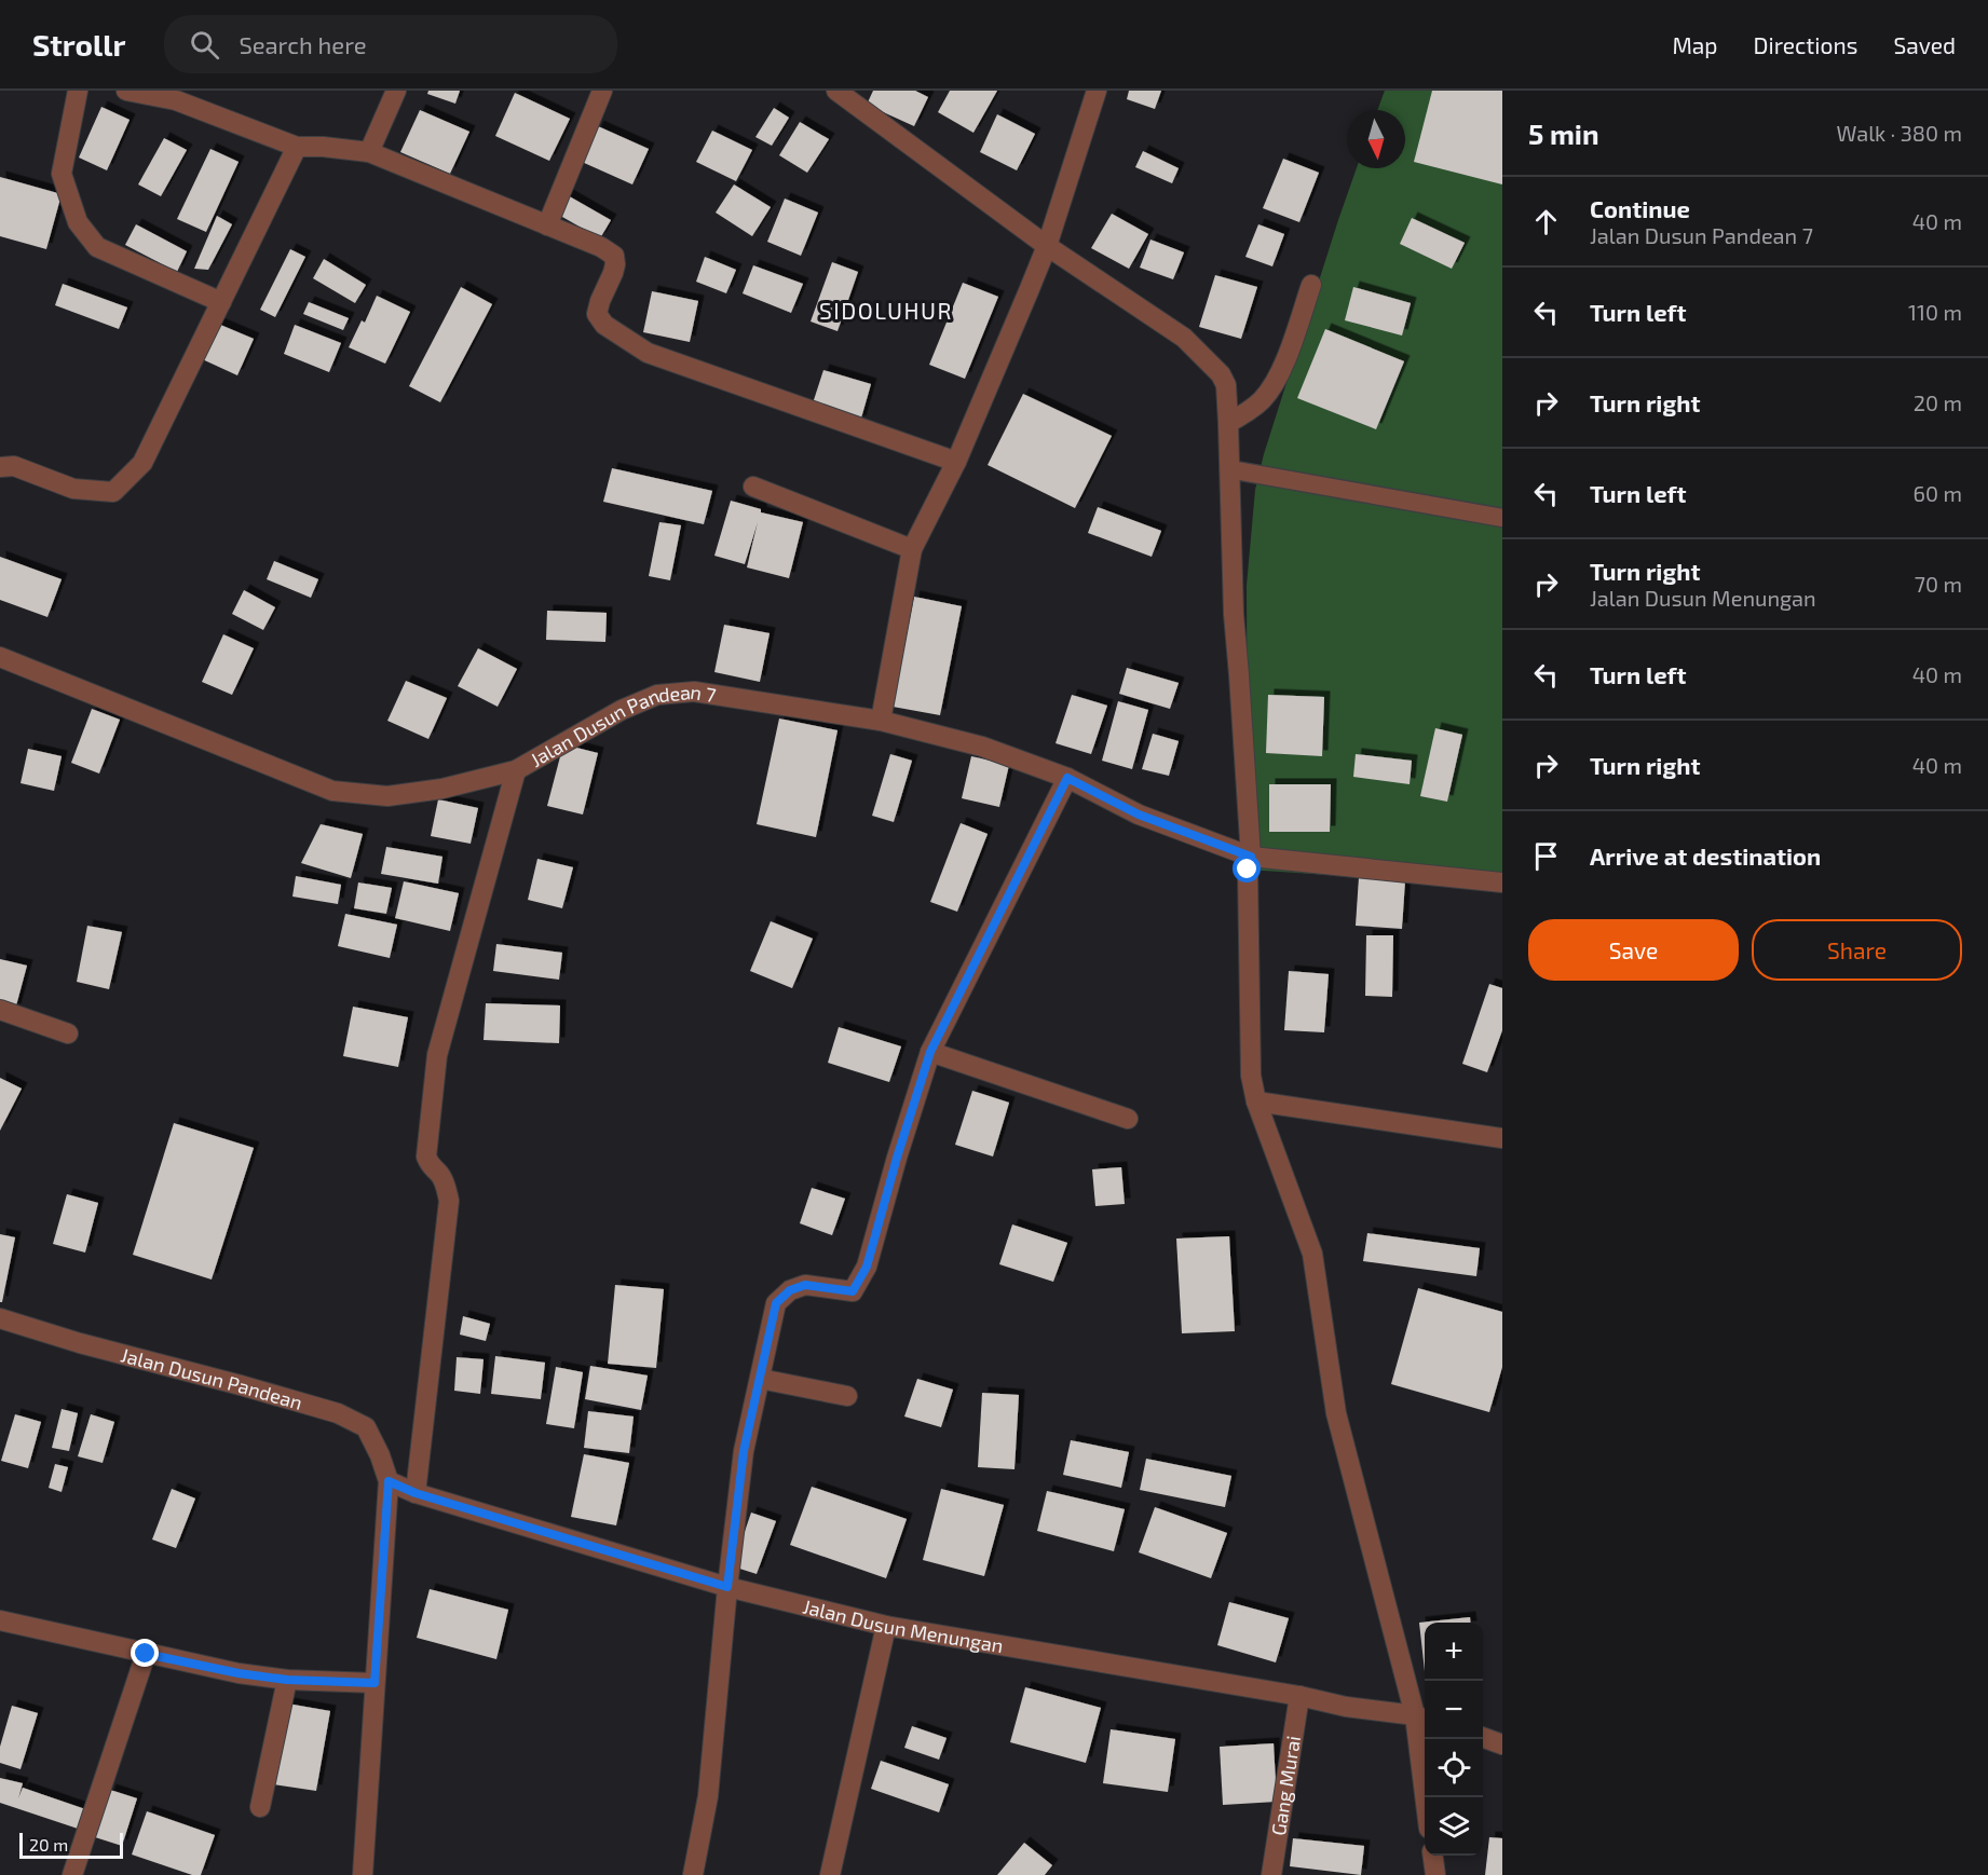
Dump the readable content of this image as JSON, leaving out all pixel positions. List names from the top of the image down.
{
  "streets": {
    "street": [
      "Jalan Dusun Pandean 7",
      "Jalan Dusun Pandean",
      "Jalan Dusun Menungan",
      "Gang Murai"
    ]
  },
  "crossings": [
    ["Jalan Dusun Pandean", "Jalan Dusun Menungan"],
    ["Jalan Dusun Menungan", "Gang Murai"]
  ],
  "districts": ["SIDOLUHUR"],
  "scale_bar": "20 m",
  "north": "bottom",
  "page": {
    "header": "Strollr",
    "search": "Search here",
    "nav": ["Map", "Directions", "Saved"],
    "heading": ["5 min", "Walk · 380 m"],
    "list": [
      ["Continue", "Jalan Dusun Pandean 7", "40 m"],
      ["Turn left", "110 m"],
      ["Turn right", "20 m"],
      ["Turn left", "60 m"],
      ["Turn right", "Jalan Dusun Menungan", "70 m"],
      ["Turn left", "40 m"],
      ["Turn right", "40 m"],
      "Arrive at destination"
    ],
    "buttons": ["Save", "Share"],
    "map_buttons": ["+", "−"],
    "scale": "20 m"
  }
}
